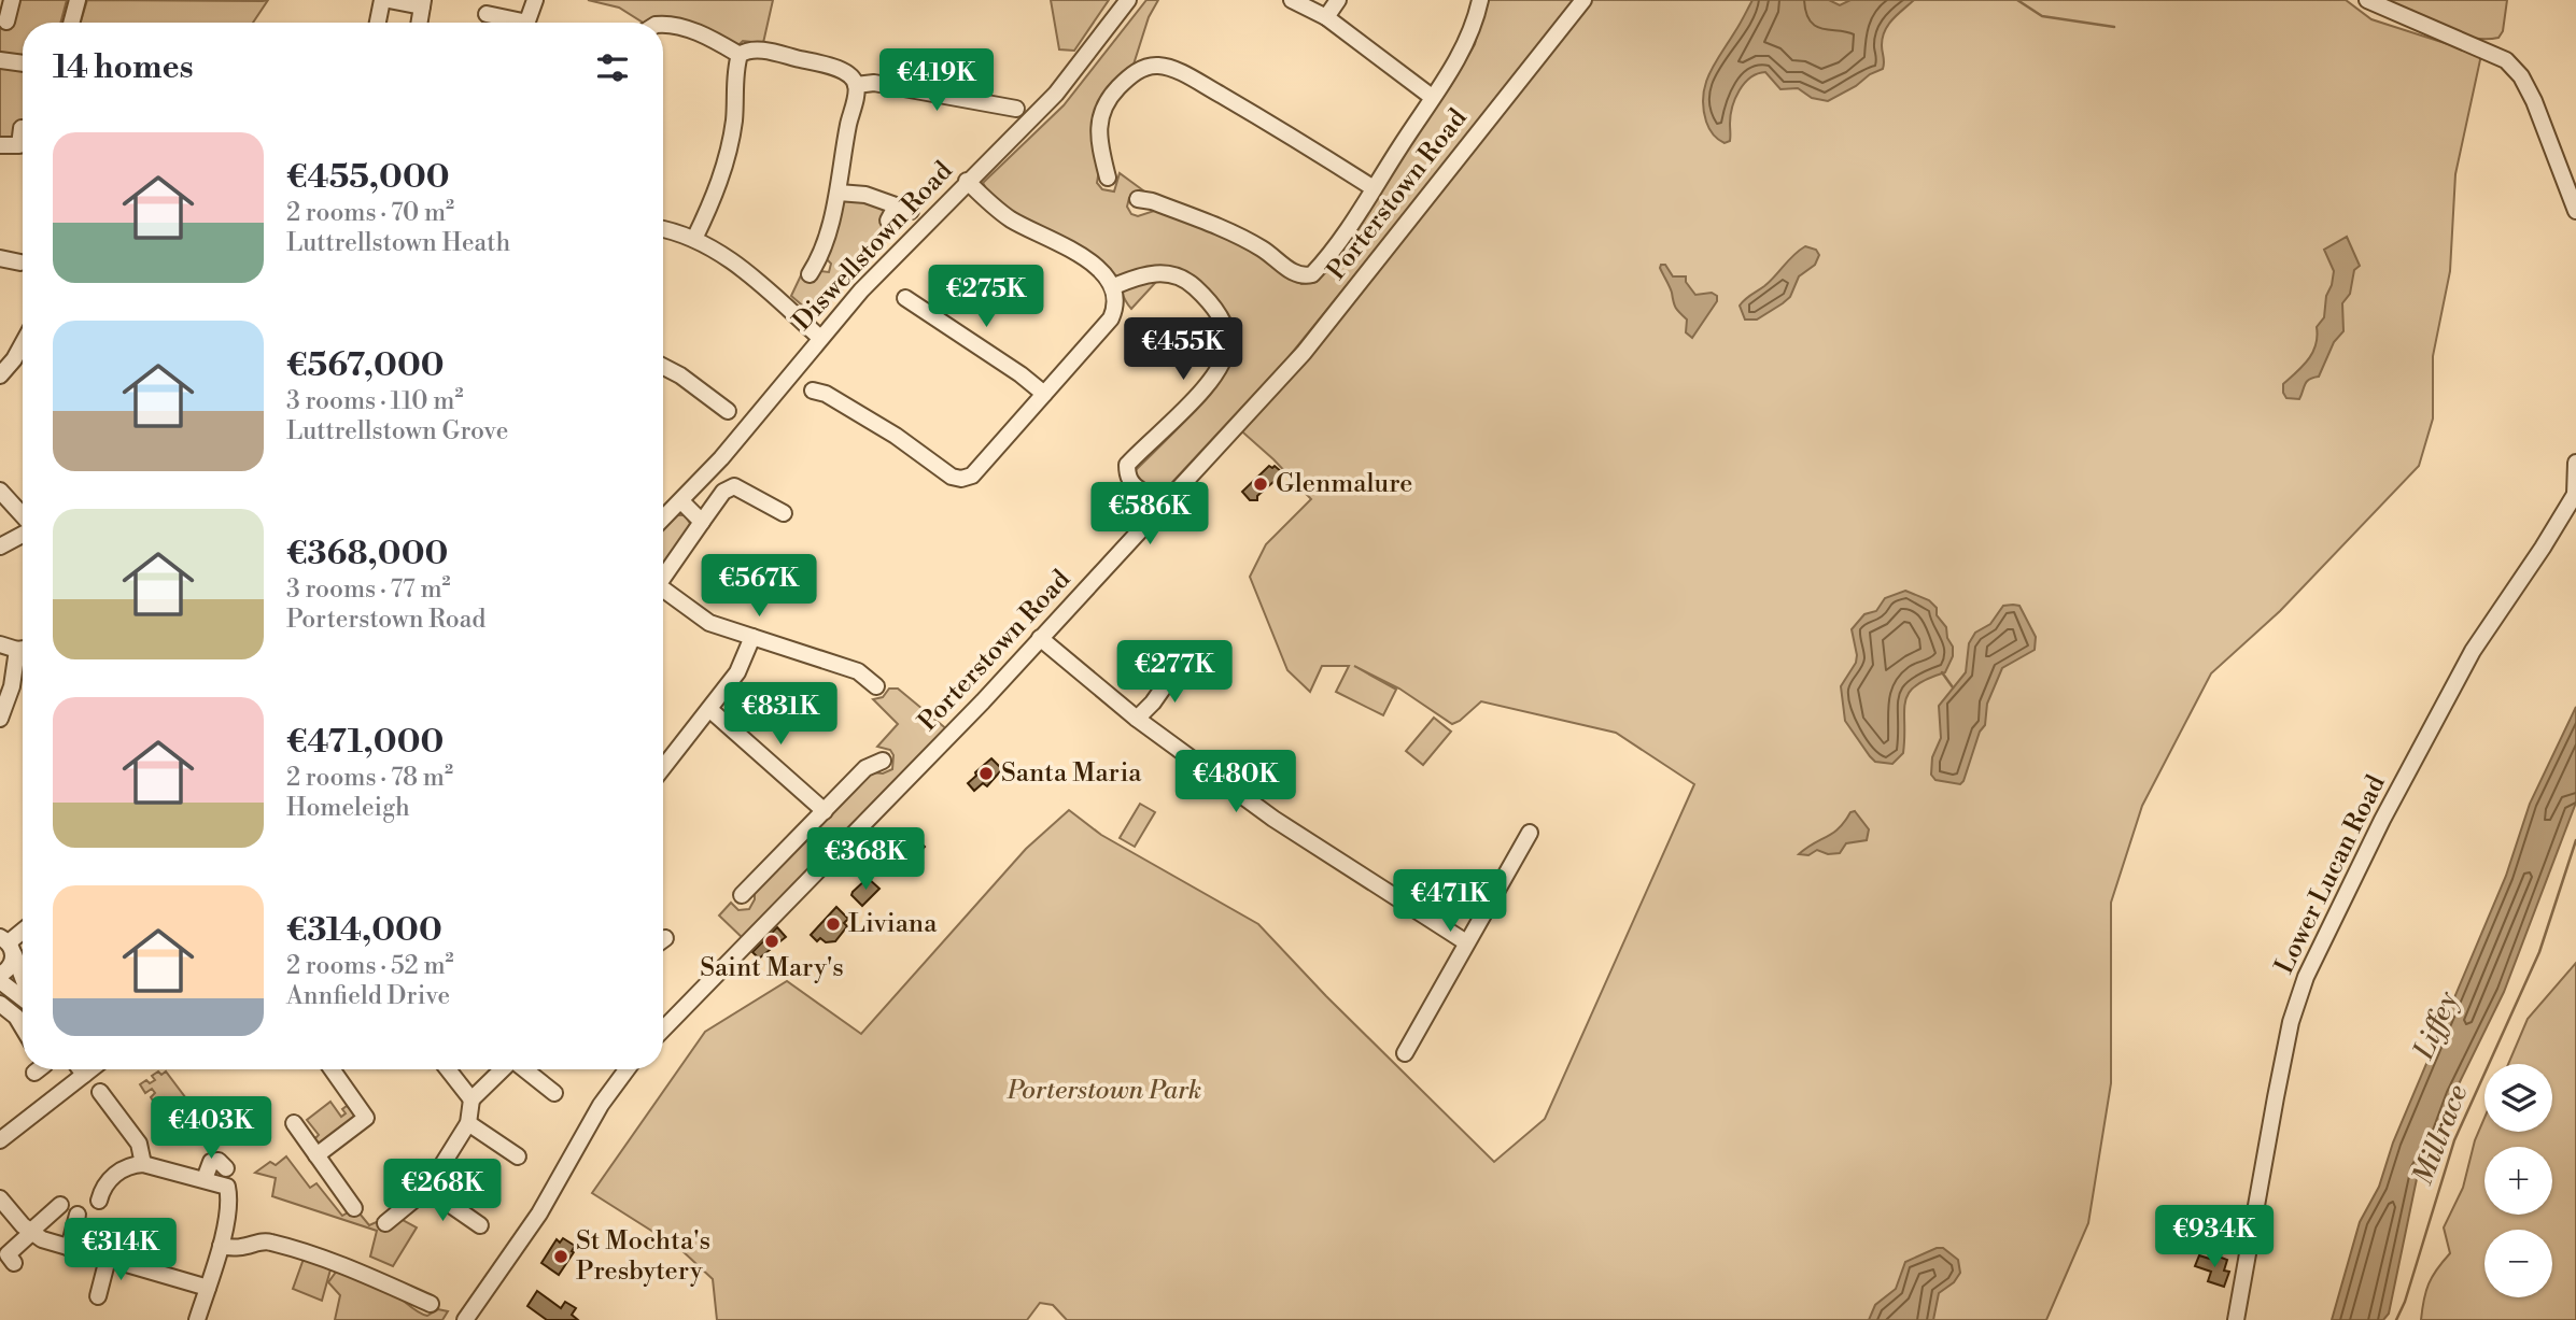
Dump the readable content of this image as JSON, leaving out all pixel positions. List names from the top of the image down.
{
  "streets": {
    "street": ["Porterstown Road", "Diswellstown Road", "Lower Lucan Road"]
  },
  "water": ["Liffey", "Millrace"],
  "parks": ["Porterstown Park"],
  "places": [
    "Glenmalure",
    "Santa Maria",
    "Liviana",
    "Saint Mary's",
    "St Mochta's Presbytery"
  ],
  "page": {
    "heading": "14 homes",
    "price": [
      "€419K",
      "€275K",
      "€455K",
      "€586K",
      "€567K",
      "€277K",
      "€831K",
      "€480K",
      "€368K",
      "€471K",
      "€403K",
      "€268K",
      "€934K",
      "€314K"
    ],
    "list": [
      {
        "name": "€455,000",
        "note": "2 rooms · 70 m² · Luttrellstown Heath"
      },
      {
        "name": "€567,000",
        "note": "3 rooms · 110 m² · Luttrellstown Grove"
      },
      {
        "name": "€368,000",
        "note": "3 rooms · 77 m² · Porterstown Road"
      },
      {
        "name": "€471,000",
        "note": "2 rooms · 78 m² · Homeleigh"
      },
      {
        "name": "€314,000",
        "note": "2 rooms · 52 m² · Annfield Drive"
      }
    ],
    "map_buttons": ["+", "−"]
  }
}
